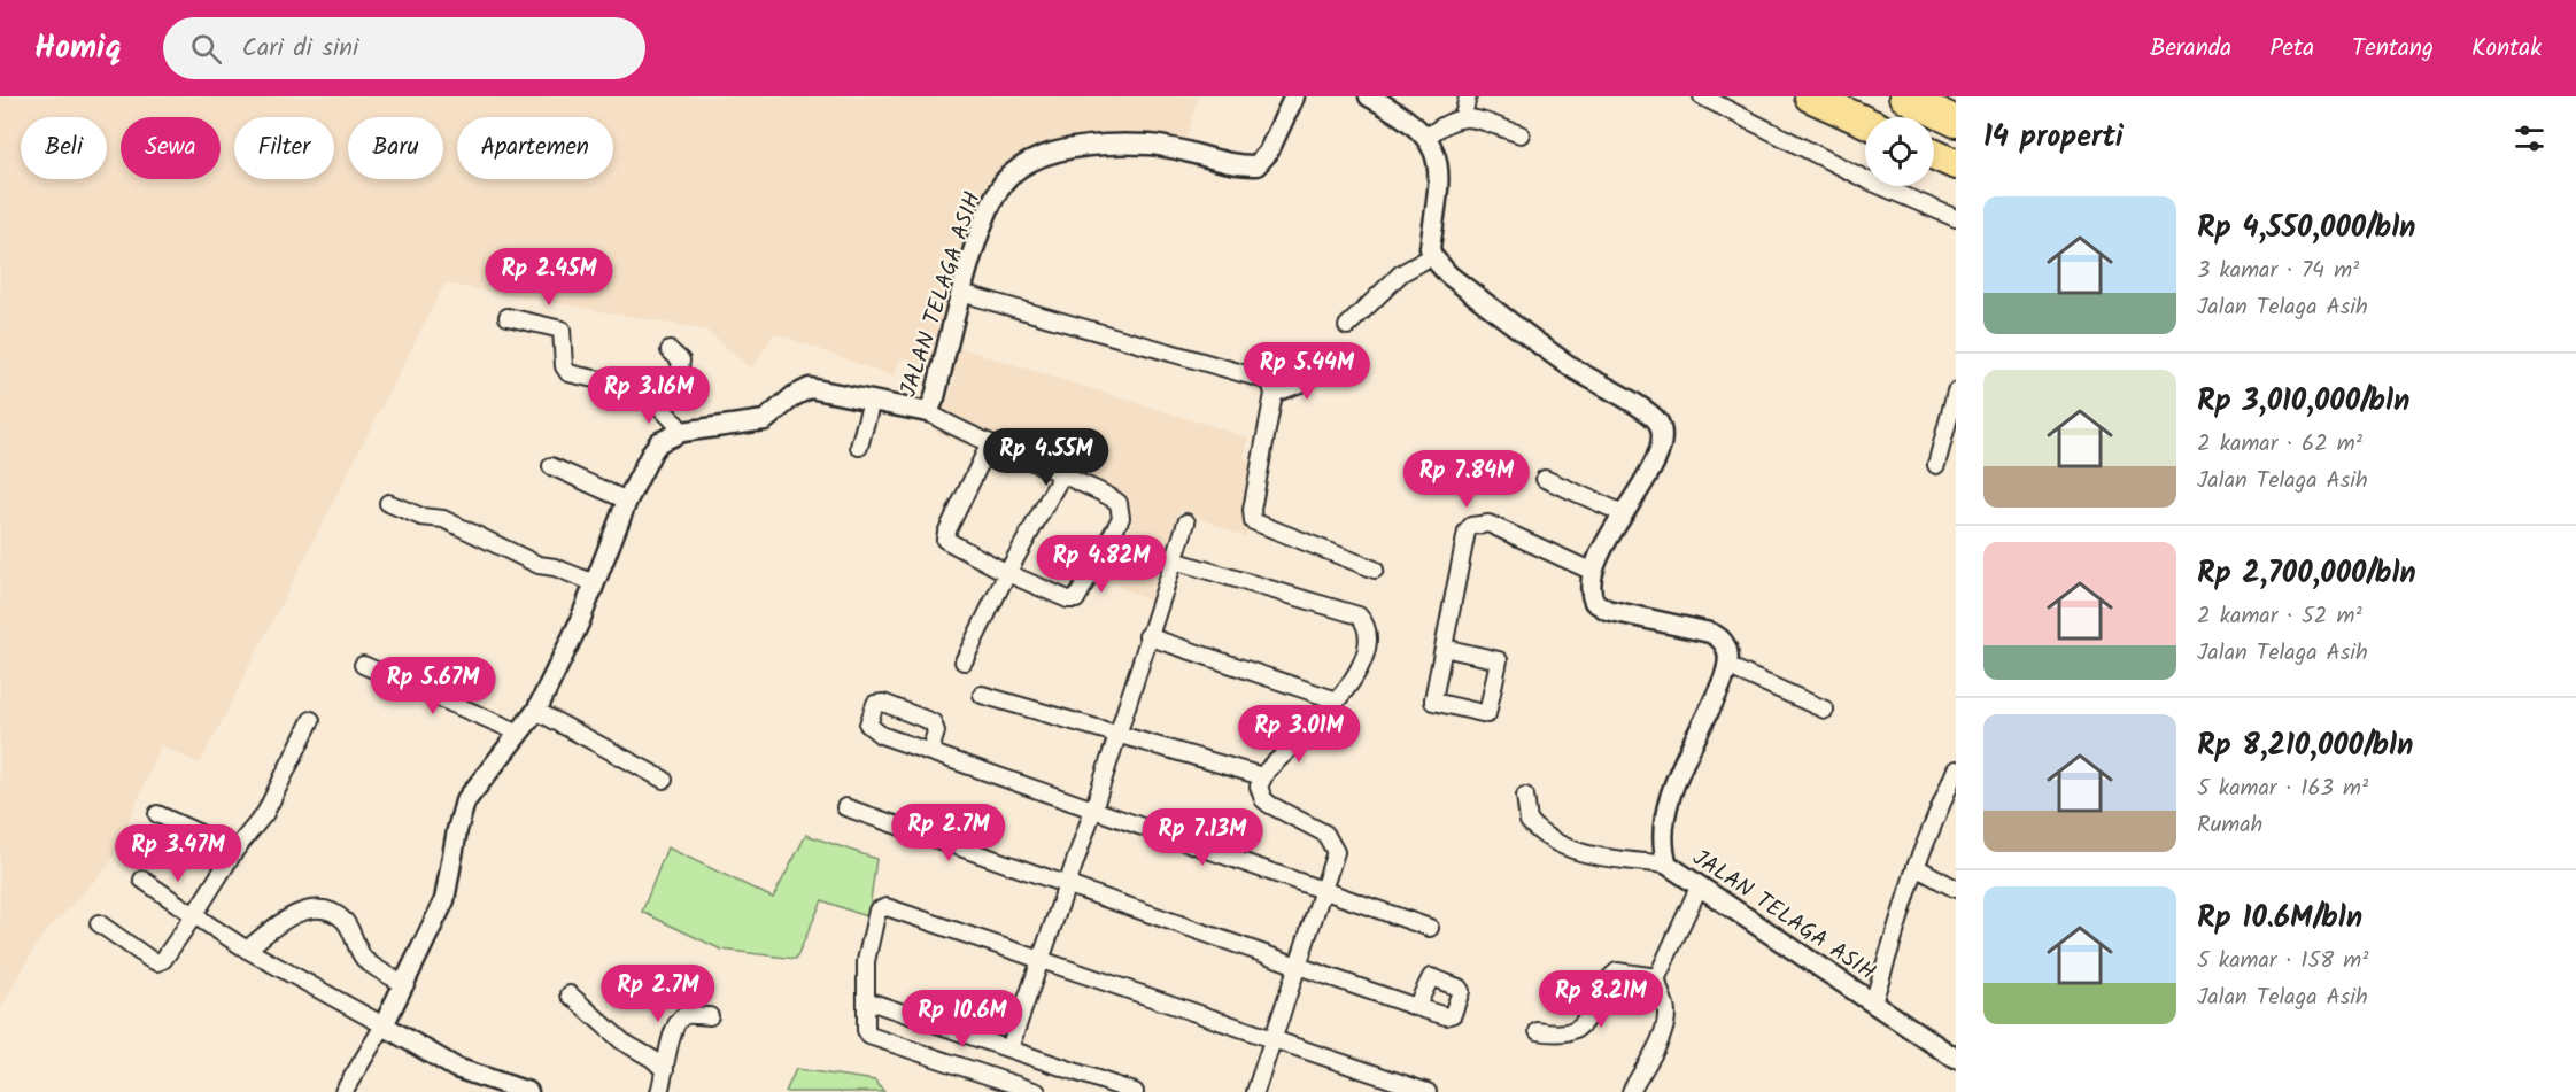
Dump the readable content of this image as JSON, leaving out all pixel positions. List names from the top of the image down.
{
  "streets": {
    "street": ["JALAN TELAGA ASIH"]
  },
  "page": {
    "header": "Homiq",
    "search": "Cari di sini",
    "nav": [
      "Beranda",
      "Peta",
      "Tentang",
      "Kontak"
    ],
    "heading": "14 properti",
    "chip": [
      "Beli",
      "Sewa",
      "Filter",
      "Baru",
      "Apartemen"
    ],
    "list": [
      {
        "name": "Rp 4,550,000/bln",
        "note": "3 kamar · 74 m² · Jalan Telaga Asih"
      },
      {
        "name": "Rp 3,010,000/bln",
        "note": "2 kamar · 62 m² · Jalan Telaga Asih"
      },
      {
        "name": "Rp 2,700,000/bln",
        "note": "2 kamar · 52 m² · Jalan Telaga Asih"
      },
      {
        "name": "Rp 8,210,000/bln",
        "note": "5 kamar · 163 m² · Rumah"
      },
      {
        "name": "Rp 10.6M/bln",
        "note": "5 kamar · 158 m² · Jalan Telaga Asih"
      }
    ],
    "price": [
      "Rp 2.45M",
      "Rp 5.44M",
      "Rp 3.16M",
      "Rp 4.55M",
      "Rp 7.84M",
      "Rp 4.82M",
      "Rp 5.67M",
      "Rp 3.01M",
      "Rp 2.7M",
      "Rp 7.13M",
      "Rp 3.47M",
      "Rp 2.7M",
      "Rp 8.21M",
      "Rp 10.6M"
    ]
  }
}
